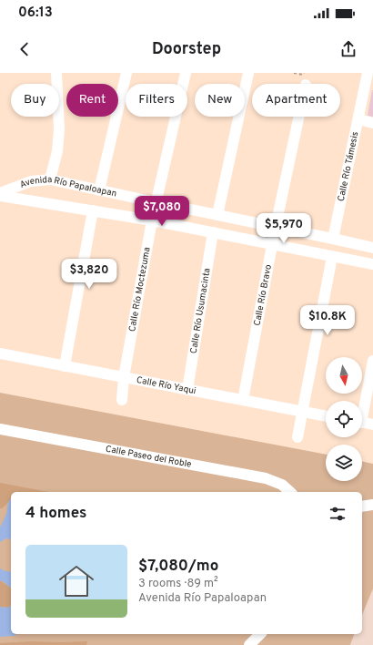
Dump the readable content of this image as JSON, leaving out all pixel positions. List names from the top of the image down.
{
  "streets": {
    "street": [
      "Calle Río Támesis",
      "Avenida Río Papaloapan",
      "Calle Río Moctezuma",
      "Calle Río Bravo",
      "Calle Río Usumacinta",
      "Calle Río Yaqui",
      "Calle Paseo del Roble"
    ]
  },
  "crossings": [
    ["Calle Río Támesis", "Avenida Río Papaloapan"],
    ["Avenida Río Papaloapan", "Calle Río Moctezuma"],
    ["Avenida Río Papaloapan", "Calle Río Bravo"],
    ["Avenida Río Papaloapan", "Calle Río Usumacinta"],
    ["Calle Río Moctezuma", "Calle Río Yaqui"],
    ["Calle Río Bravo", "Calle Río Yaqui"],
    ["Calle Río Usumacinta", "Calle Río Yaqui"]
  ],
  "north": "bottom",
  "page": {
    "status": "06:13",
    "header": "Doorstep",
    "chip": [
      "Buy",
      "Rent",
      "Filters",
      "New",
      "Apartment"
    ],
    "price": [
      "$7,080",
      "$5,970",
      "$3,820",
      "$10.8K"
    ],
    "heading": "4 homes",
    "list": [
      {
        "name": "$7,080/mo",
        "note": "3 rooms · 89 m² · Avenida Río Papaloapan"
      }
    ]
  }
}
